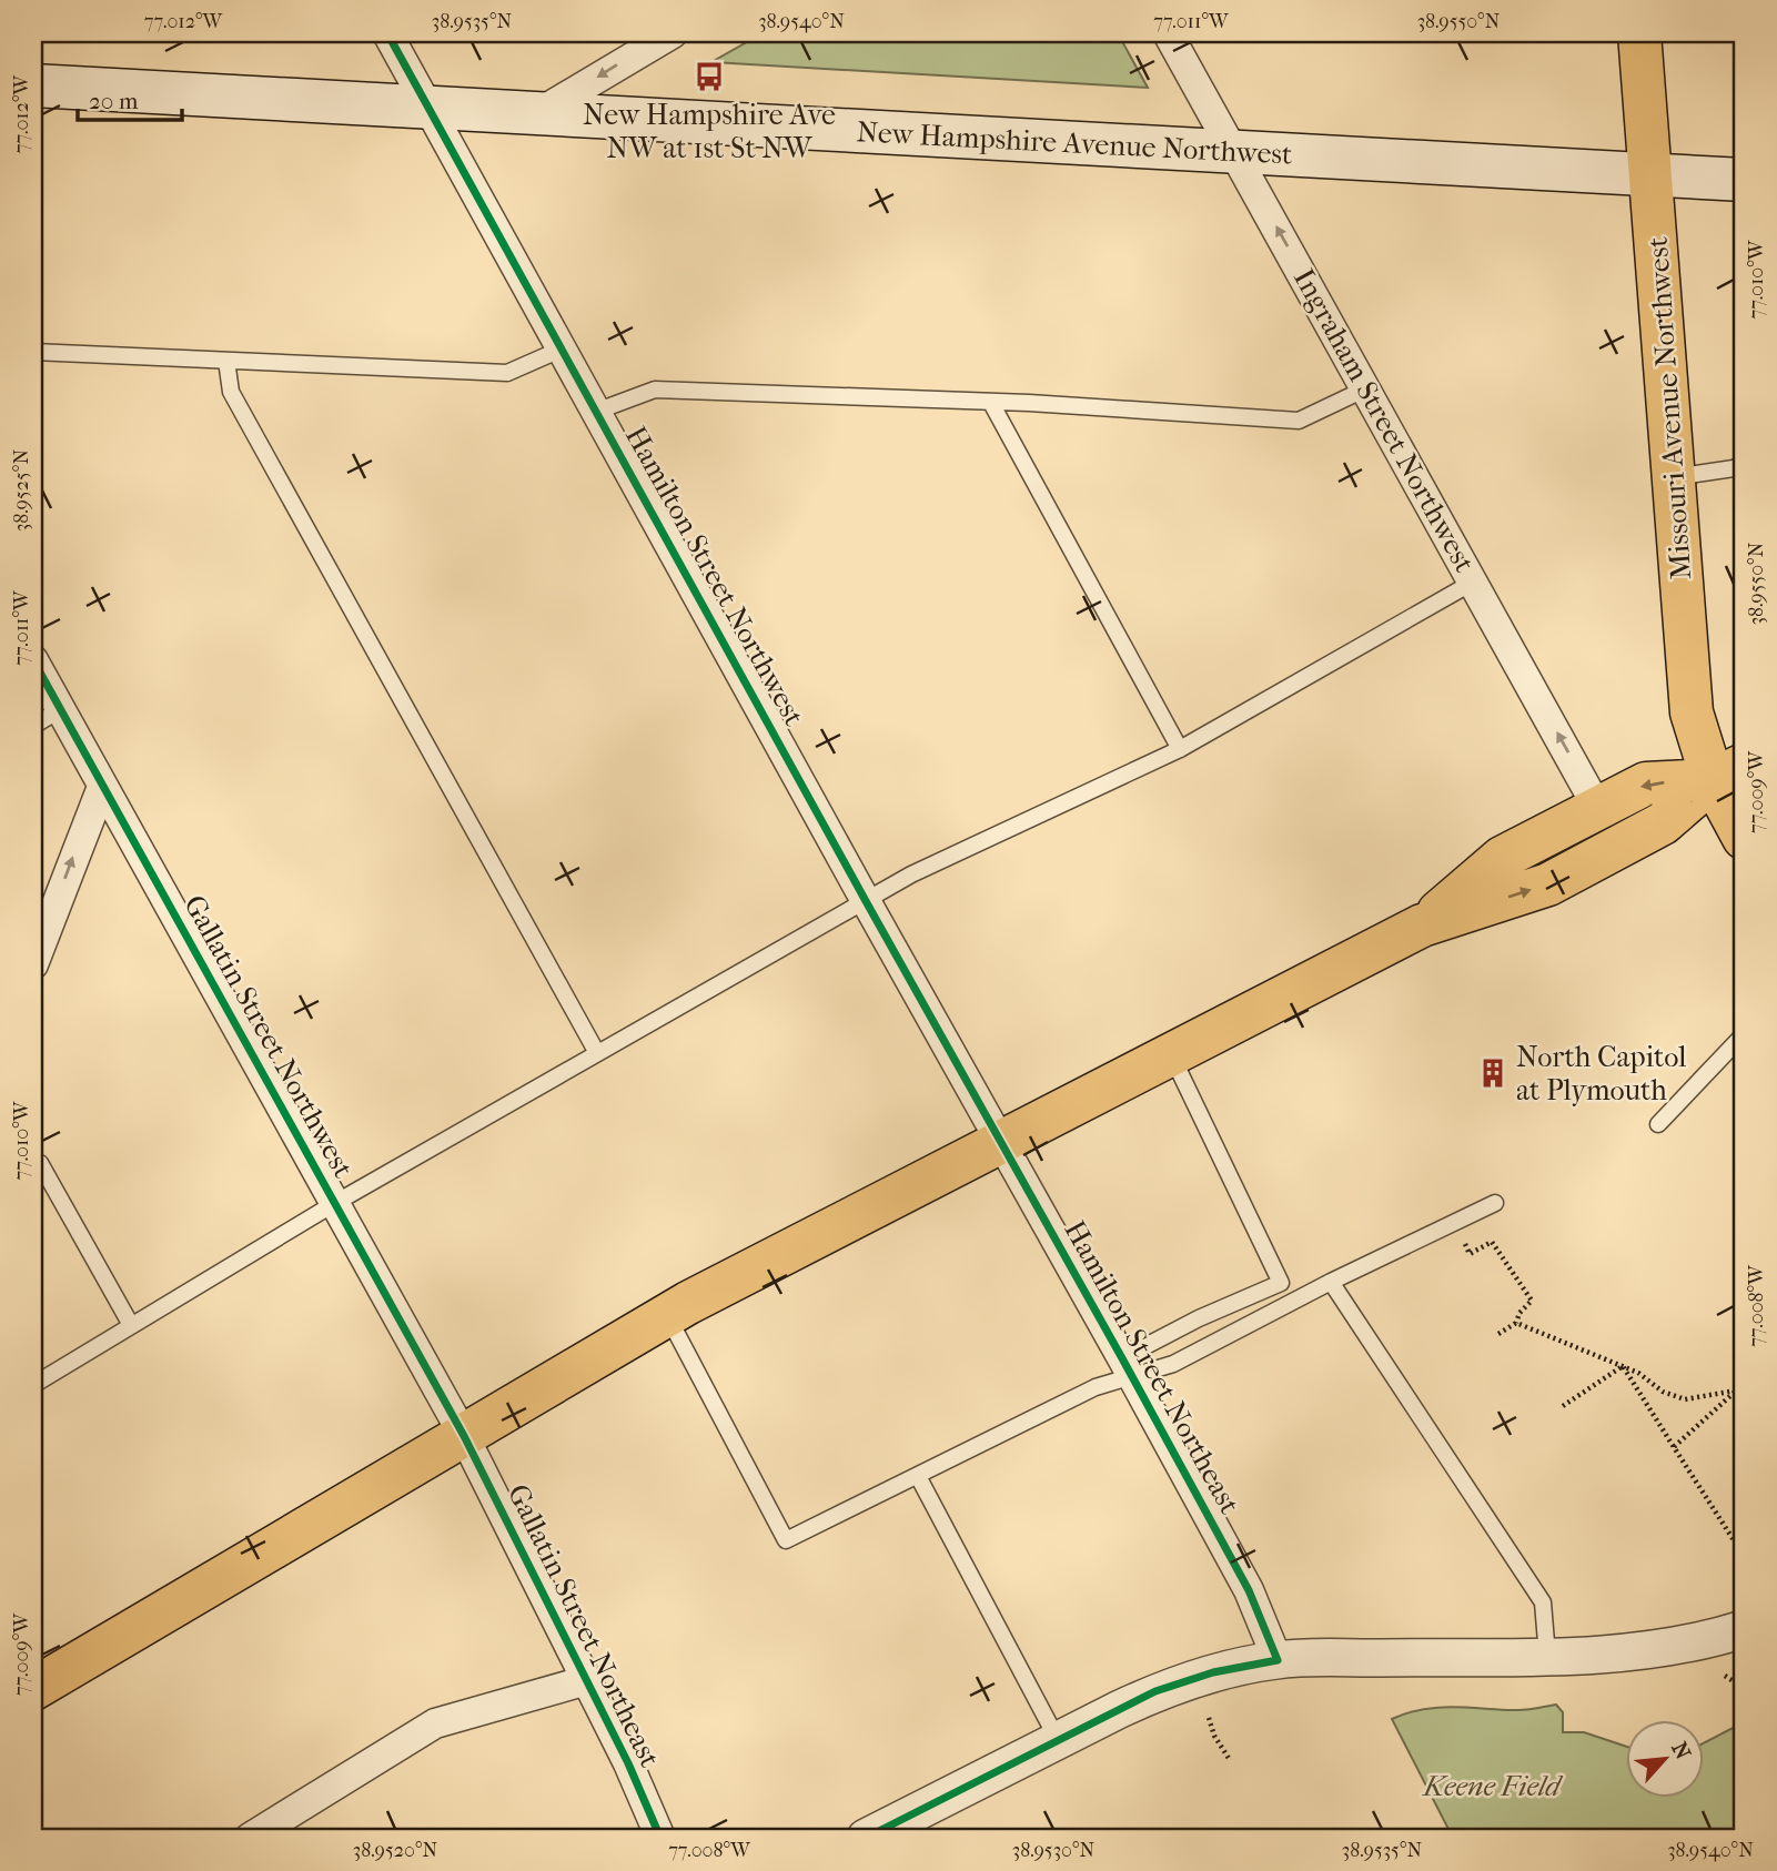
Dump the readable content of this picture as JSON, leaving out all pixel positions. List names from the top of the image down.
{
  "streets": {
    "main road": ["New Hampshire Avenue Northwest", "Missouri Avenue Northwest"],
    "street": [
      "Ingraham Street Northwest",
      "Hamilton Street Northwest",
      "Gallatin Street Northwest",
      "Hamilton Street Northeast",
      "Gallatin Street Northeast"
    ]
  },
  "crossings": [
    ["New Hampshire Avenue Northwest", "Missouri Avenue Northwest"],
    ["New Hampshire Avenue Northwest", "Ingraham Street Northwest"],
    ["New Hampshire Avenue Northwest", "Hamilton Street Northwest"],
    ["Hamilton Street Northwest", "Hamilton Street Northeast"],
    ["Gallatin Street Northwest", "Gallatin Street Northeast"]
  ],
  "one_way": ["Ingraham Street Northwest"],
  "parks": ["Keene Field"],
  "places": {
    "bus stop": ["New Hampshire Ave NW at 1st St NW"],
    "building": ["North Capitol at Plymouth"]
  },
  "scale_bar": "20 m",
  "north": "top right",
  "coordinates": [
    "77.012°W",
    "38.9535°N",
    "38.9540°N",
    "77.011°W",
    "38.9550°N",
    "77.010°W",
    "38.9525°N",
    "77.009°W",
    "77.008°W",
    "38.9520°N",
    "38.9530°N"
  ]
}
